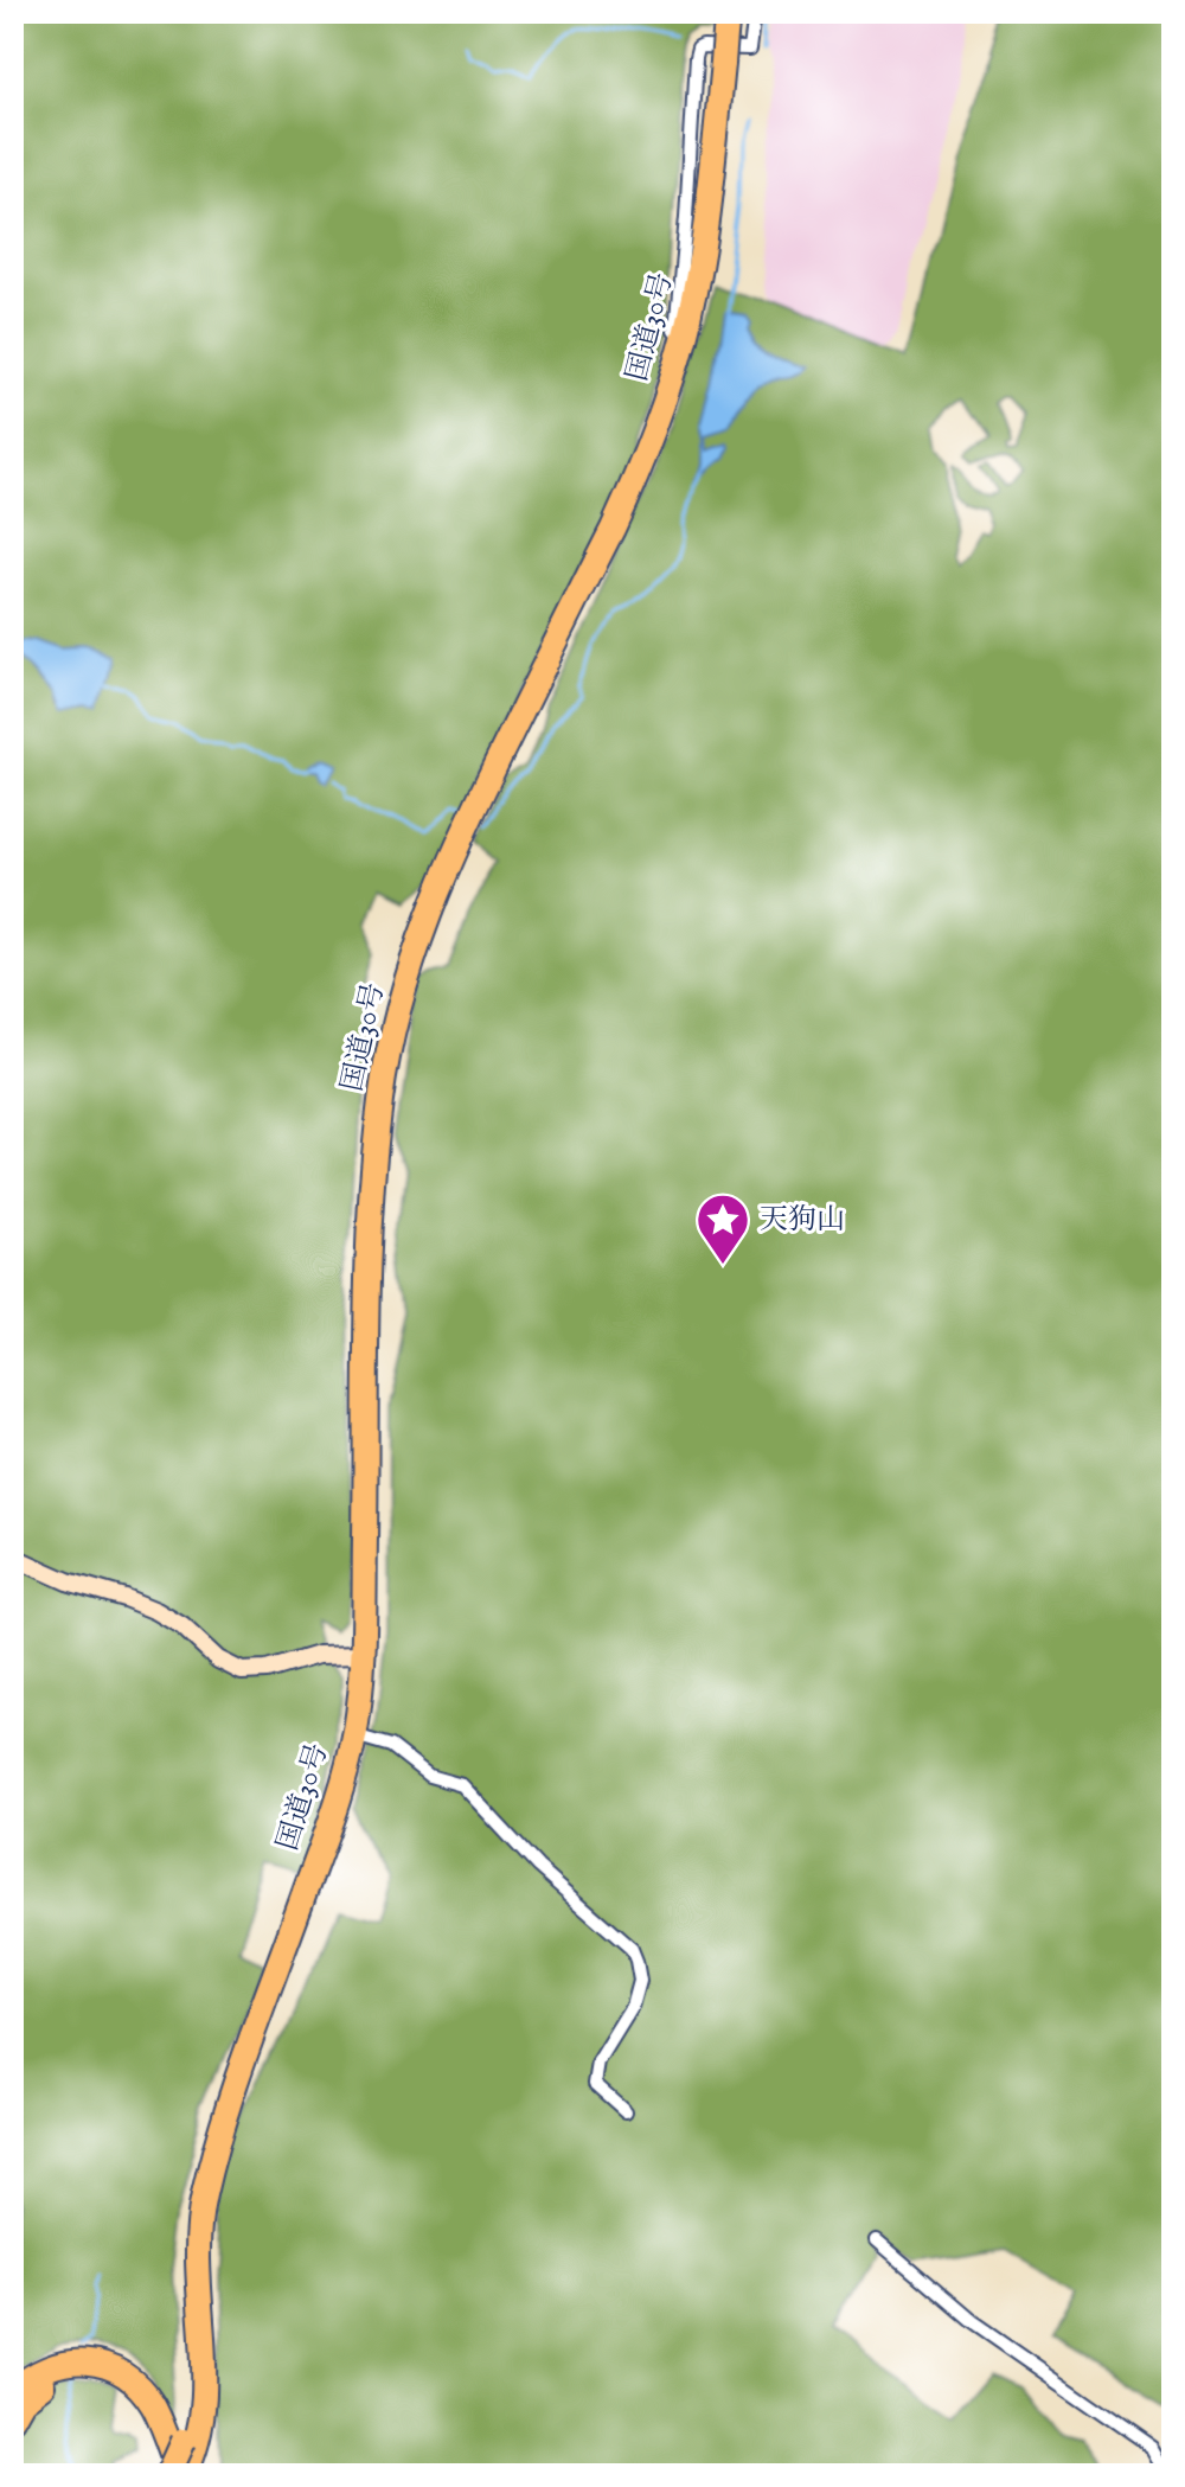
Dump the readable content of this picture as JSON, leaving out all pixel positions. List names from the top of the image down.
{
  "streets": {
    "highway": ["国道30号"]
  },
  "places": {
    "place": ["天狗山"]
  }
}
